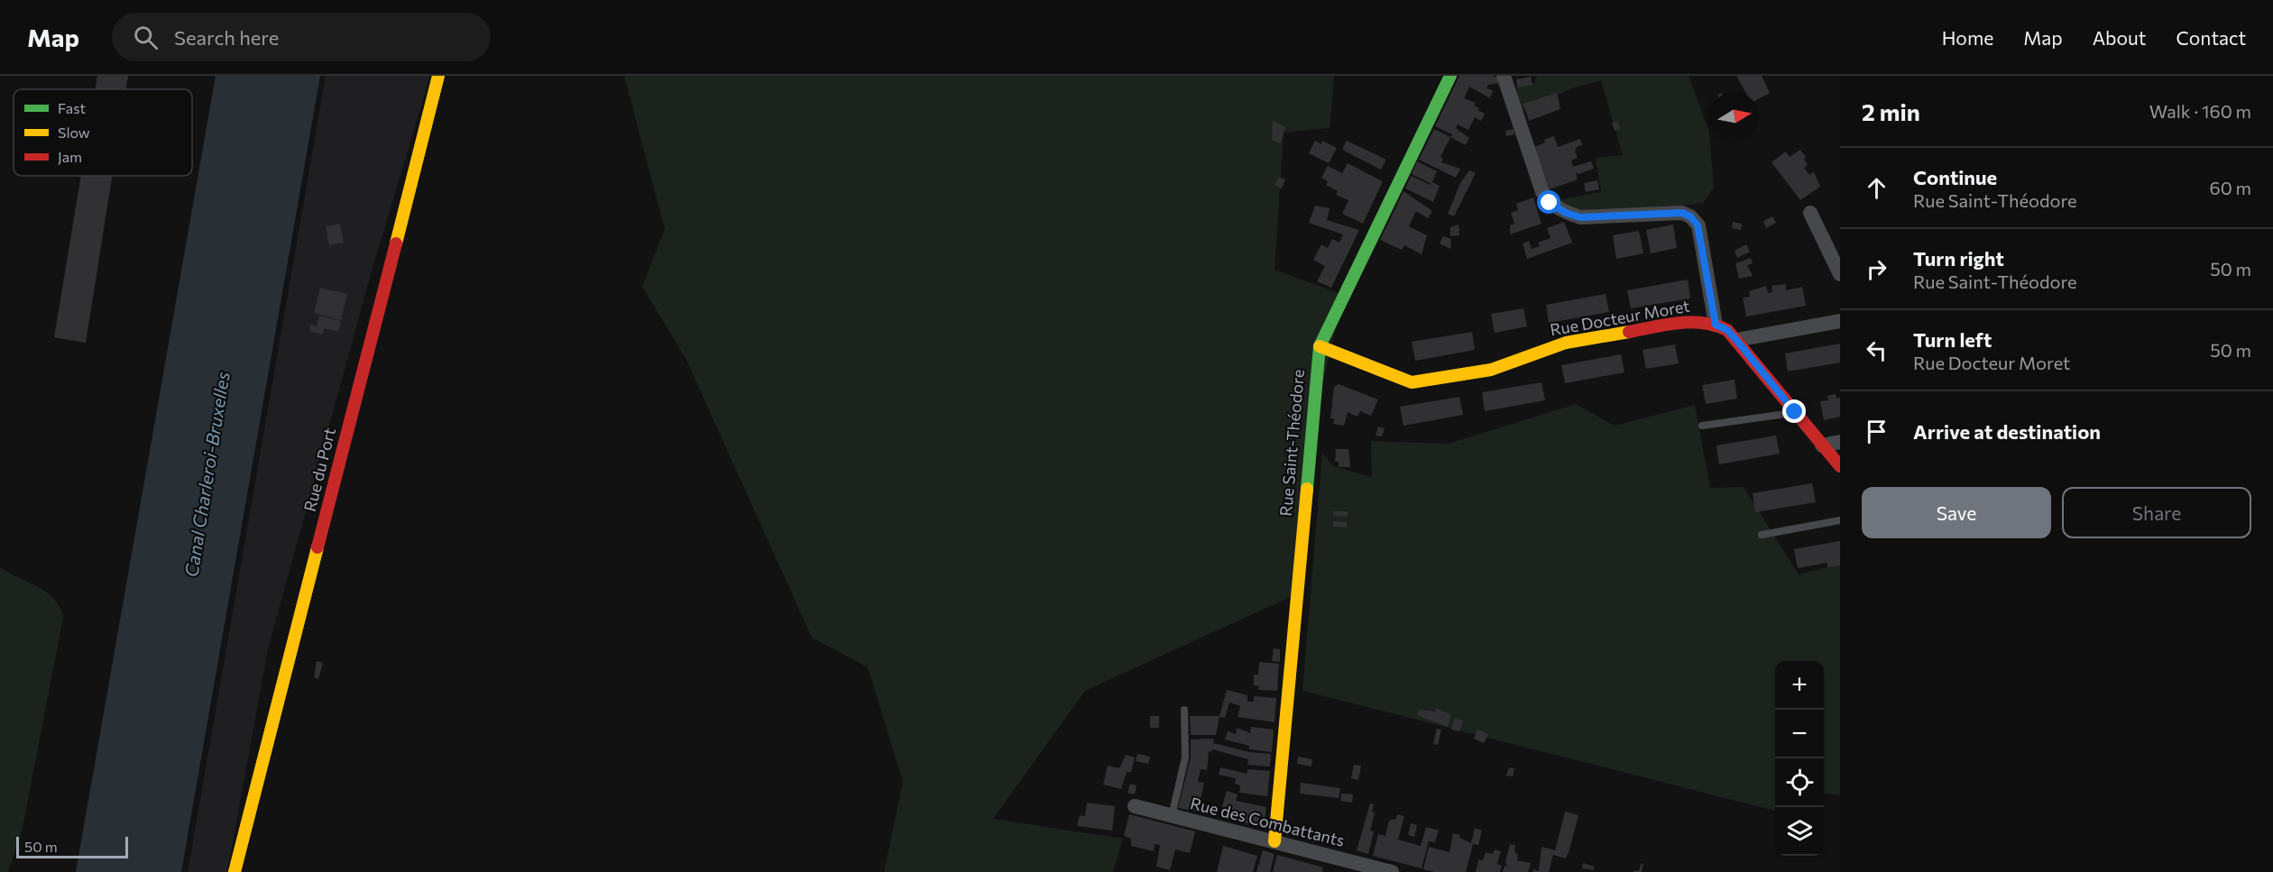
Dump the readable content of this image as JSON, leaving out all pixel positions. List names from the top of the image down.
{
  "streets": {
    "street": [
      "Rue Docteur Moret",
      "Rue Saint-Théodore",
      "Rue du Port",
      "Rue des Combattants"
    ]
  },
  "crossings": [
    ["Rue Docteur Moret", "Rue Saint-Théodore"],
    ["Rue Saint-Théodore", "Rue des Combattants"]
  ],
  "water": ["Canal Charleroi-Bruxelles"],
  "legend": ["Fast", "Slow", "Jam"],
  "scale_bar": "50 m",
  "north": "right",
  "page": {
    "header": "Map",
    "search": "Search here",
    "nav": [
      "Home",
      "Map",
      "About",
      "Contact"
    ],
    "heading": ["2 min", "Walk · 160 m"],
    "list": [
      ["Continue", "Rue Saint-Théodore", "60 m"],
      ["Turn right", "Rue Saint-Théodore", "50 m"],
      ["Turn left", "Rue Docteur Moret", "50 m"],
      "Arrive at destination"
    ],
    "buttons": ["Save", "Share"],
    "map_buttons": ["+", "−"],
    "scale": "50 m"
  }
}
